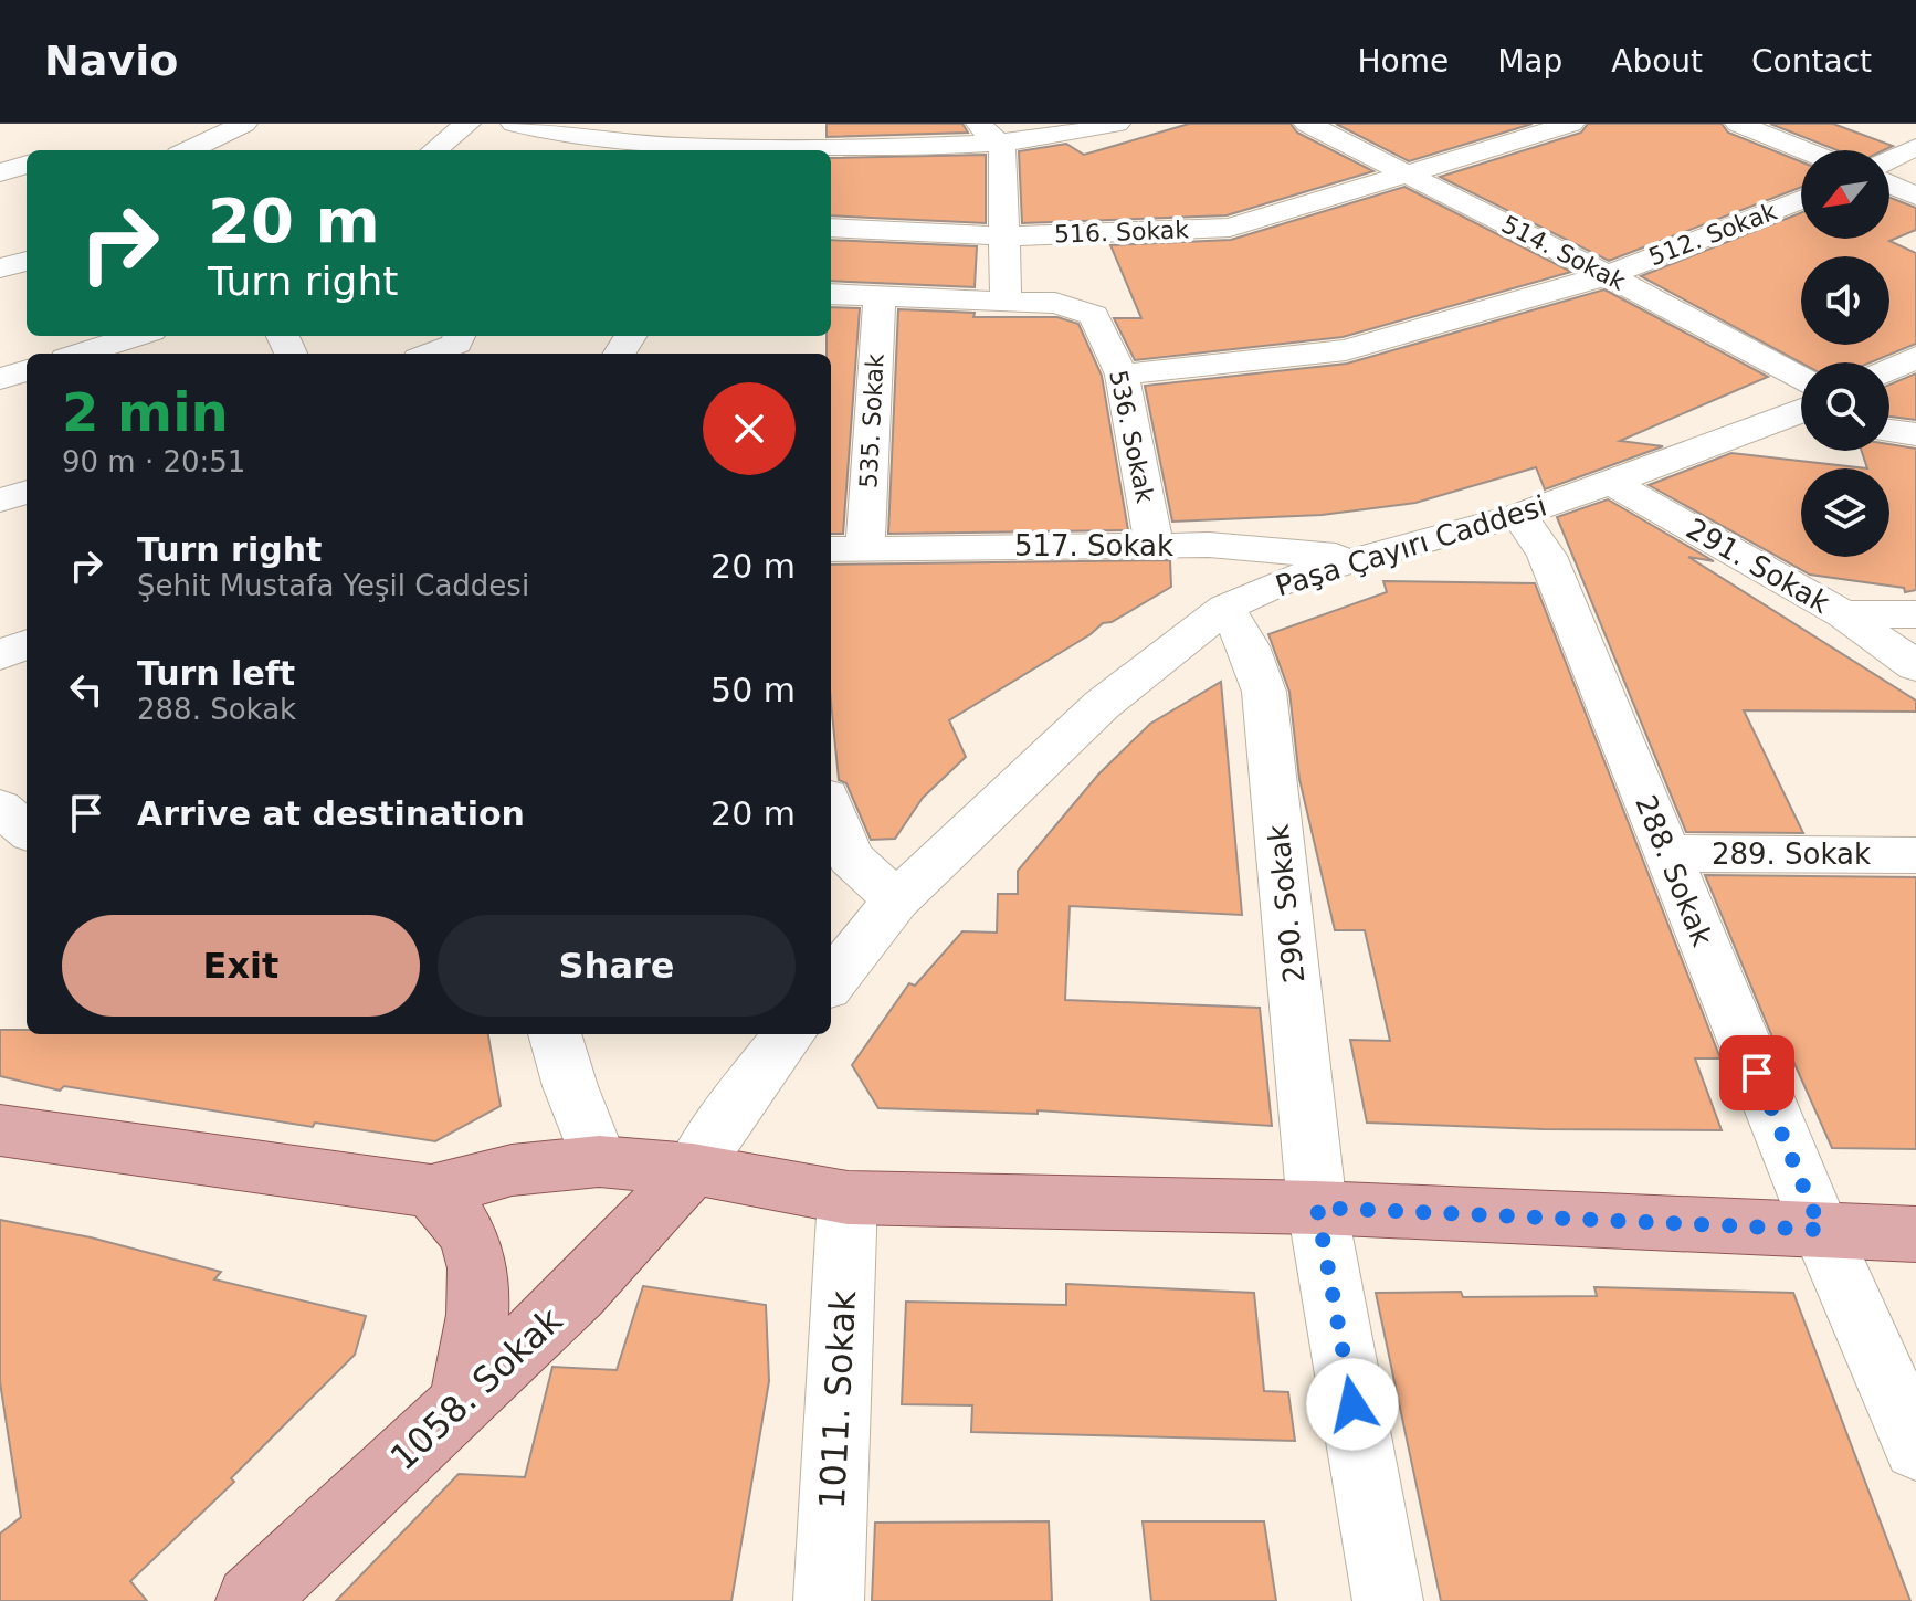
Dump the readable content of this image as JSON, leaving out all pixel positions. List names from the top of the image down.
{
  "streets": {
    "main road": ["1058. Sokak"],
    "street": [
      "516. Sokak",
      "512. Sokak",
      "514. Sokak",
      "535. Sokak",
      "536. Sokak",
      "517. Sokak",
      "Paşa Çayırı Caddesi",
      "291. Sokak",
      "289. Sokak",
      "288. Sokak",
      "290. Sokak",
      "1011. Sokak"
    ]
  },
  "crossings": [
    ["516. Sokak", "514. Sokak"],
    ["512. Sokak", "514. Sokak"],
    ["512. Sokak", "536. Sokak"],
    ["535. Sokak", "517. Sokak"],
    ["536. Sokak", "517. Sokak"],
    ["517. Sokak", "Paşa Çayırı Caddesi"],
    ["Paşa Çayırı Caddesi", "291. Sokak"],
    ["Paşa Çayırı Caddesi", "288. Sokak"],
    ["Paşa Çayırı Caddesi", "290. Sokak"],
    ["289. Sokak", "288. Sokak"]
  ],
  "north": "bottom left",
  "page": {
    "header": "Navio",
    "nav": [
      "Home",
      "Map",
      "About",
      "Contact"
    ],
    "turn": ["20 m", "Turn right"],
    "heading": ["2 min", "90 m · 20:51"],
    "list": [
      {
        "name": "Turn right",
        "note": "Şehit Mustafa Yeşil Caddesi",
        "value": "20 m"
      },
      {
        "name": "Turn left",
        "note": "288. Sokak",
        "value": "50 m"
      },
      {
        "name": "Arrive at destination",
        "value": "20 m"
      }
    ],
    "buttons": ["Exit", "Share"]
  }
}
